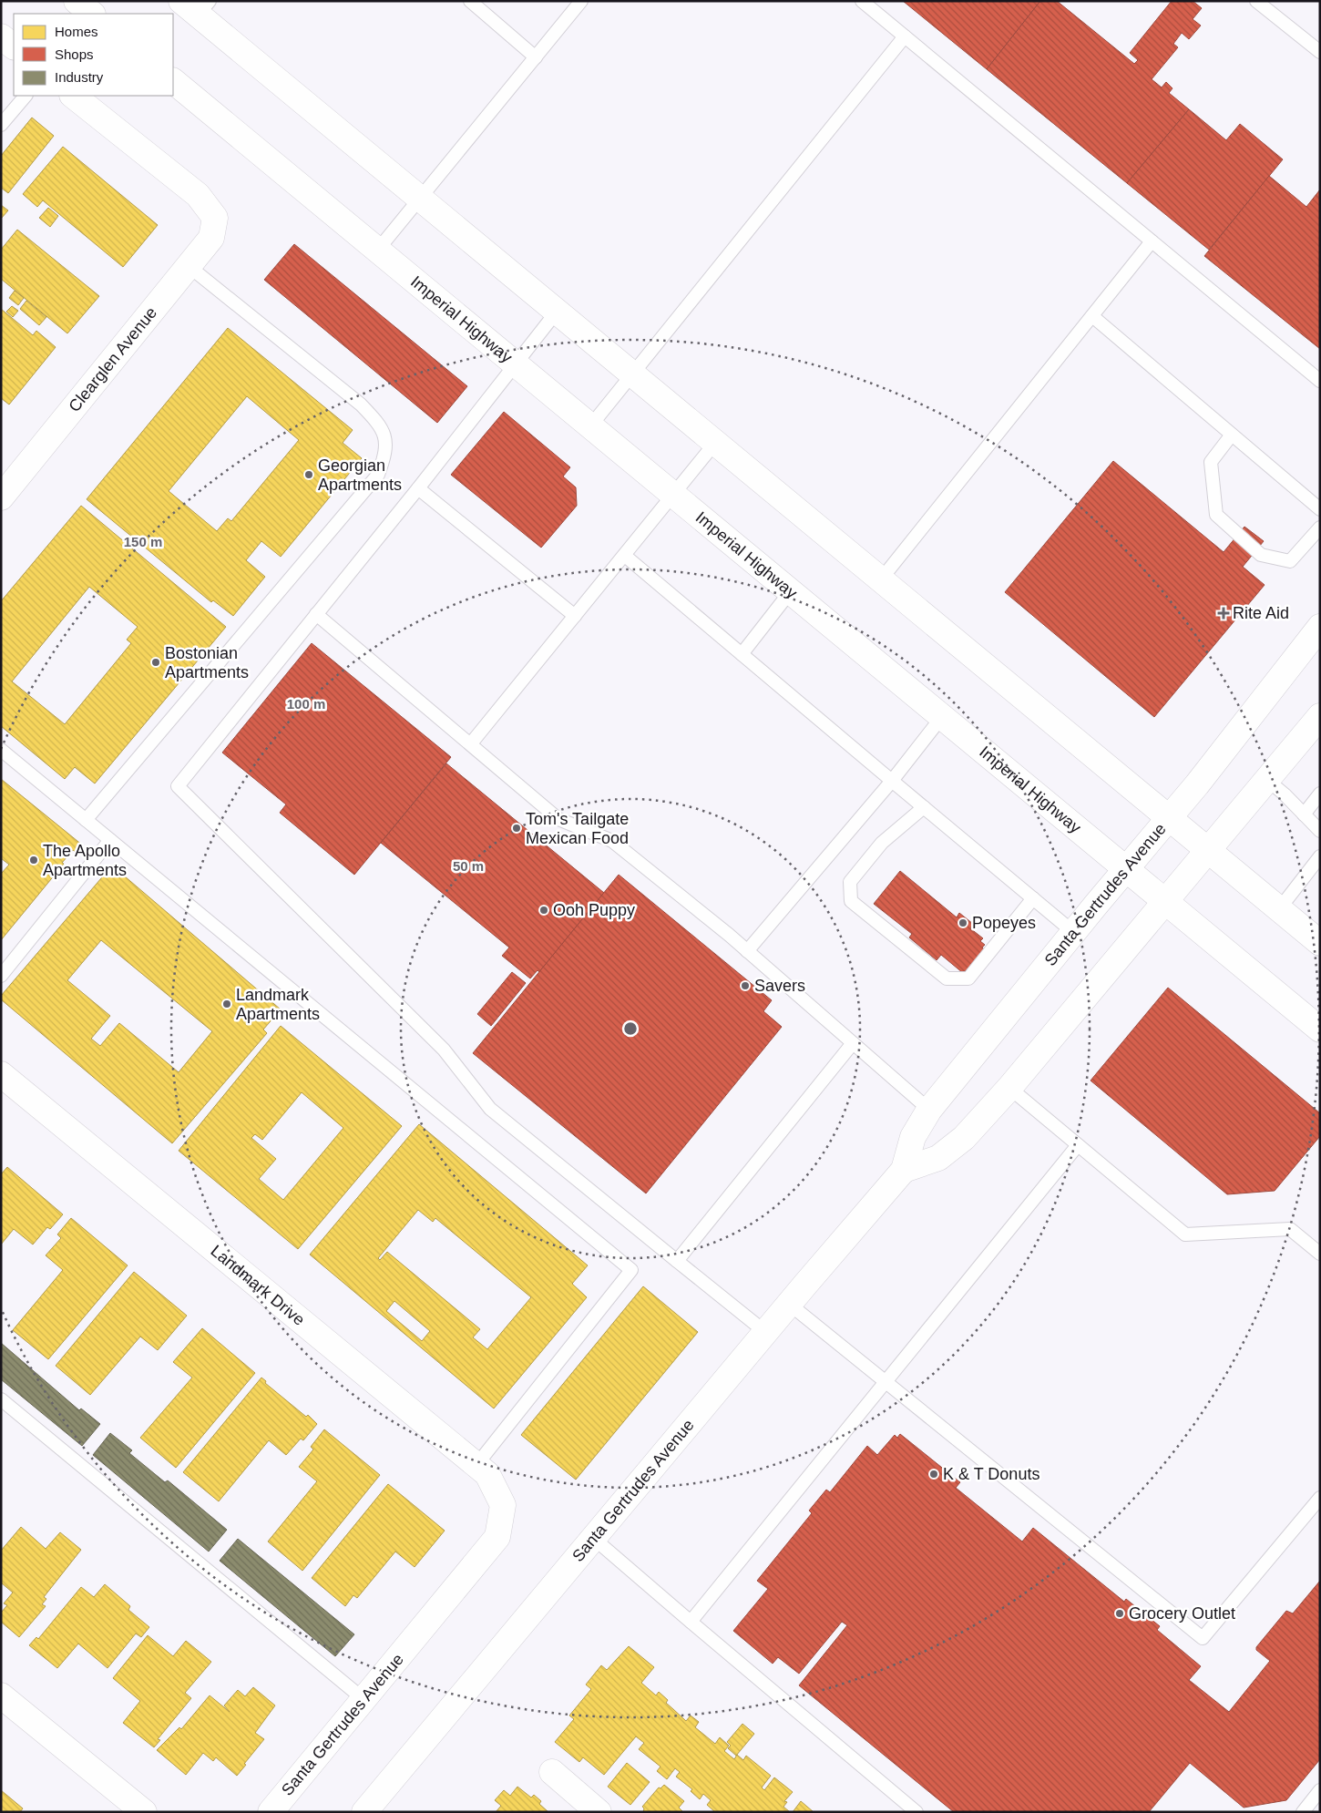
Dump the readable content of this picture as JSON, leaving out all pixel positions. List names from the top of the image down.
{
  "streets": {
    "main road": [
      "Imperial Highway",
      "Clearglen Avenue",
      "Santa Gertrudes Avenue",
      "Landmark Drive"
    ]
  },
  "crossings": [
    ["Imperial Highway", "Santa Gertrudes Avenue"],
    ["Santa Gertrudes Avenue", "Landmark Drive"]
  ],
  "places": {
    "other": [
      "Georgian Apartments",
      "Bostonian Apartments",
      "Tom's Tailgate Mexican Food",
      "The Apollo Apartments",
      "Ooh Puppy",
      "Popeyes",
      "Savers",
      "Landmark Apartments",
      "K & T Donuts",
      "Grocery Outlet"
    ],
    "health": ["Rite Aid"]
  },
  "legend": ["Homes", "Shops", "Industry"],
  "rings": ["150 m", "100 m", "50 m"]
}
